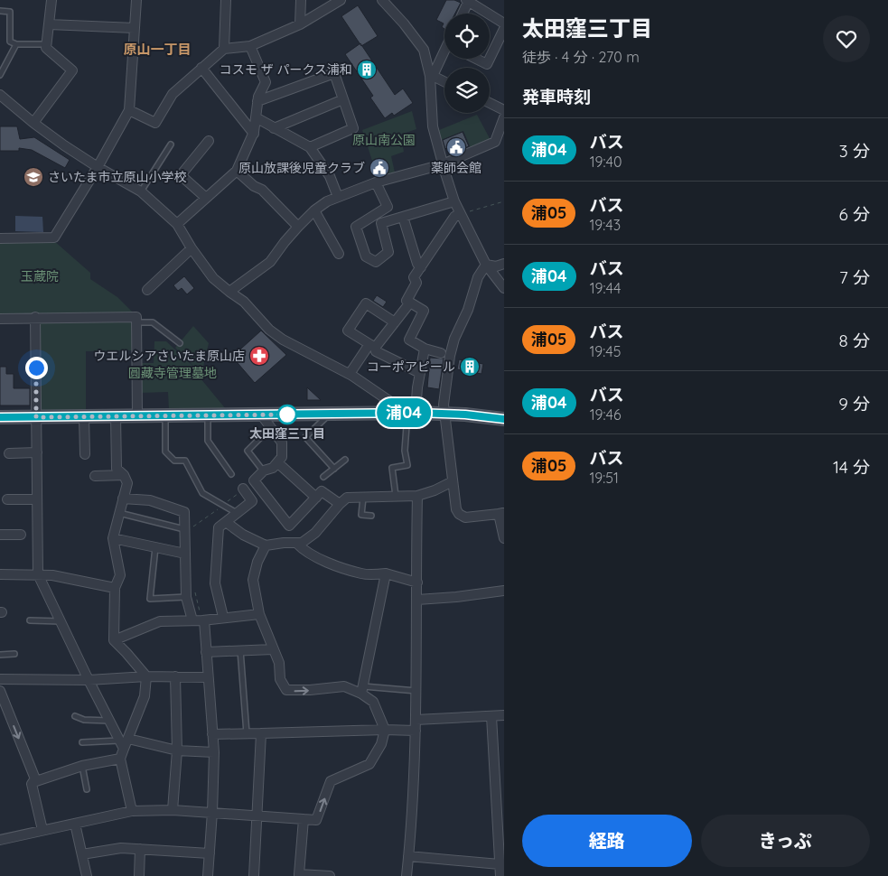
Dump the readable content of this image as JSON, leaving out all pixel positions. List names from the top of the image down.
{
  "districts": ["原山一丁目"],
  "parks": ["原山南公園", "玉蔵院", "圓藏寺管理墓地"],
  "places": {
    "building": ["コスモ ザ パークス浦和", "コーポアピール"],
    "public building": ["薬師会館", "原山放課後児童クラブ"],
    "school or university": ["さいたま市立原山小学校"],
    "pharmacy": ["ウエルシアさいたま原山店"],
    "other": ["太田窪三丁目"]
  },
  "lines": ["bus line 浦04"],
  "page": {
    "on_map": "浦04",
    "heading": [
      ["太田窪三丁目", "徒歩 · 4 分 · 270 m"],
      "発車時刻"
    ],
    "list": [
      {
        "mark": "浦04",
        "name": "バス",
        "note": "19:40",
        "value": "3 分"
      },
      {
        "mark": "浦05",
        "name": "バス",
        "note": "19:43",
        "value": "6 分"
      },
      {
        "mark": "浦04",
        "name": "バス",
        "note": "19:44",
        "value": "7 分"
      },
      {
        "mark": "浦05",
        "name": "バス",
        "note": "19:45",
        "value": "8 分"
      },
      {
        "mark": "浦04",
        "name": "バス",
        "note": "19:46",
        "value": "9 分"
      },
      {
        "mark": "浦05",
        "name": "バス",
        "note": "19:51",
        "value": "14 分"
      }
    ],
    "buttons": ["経路", "きっぷ"]
  }
}
